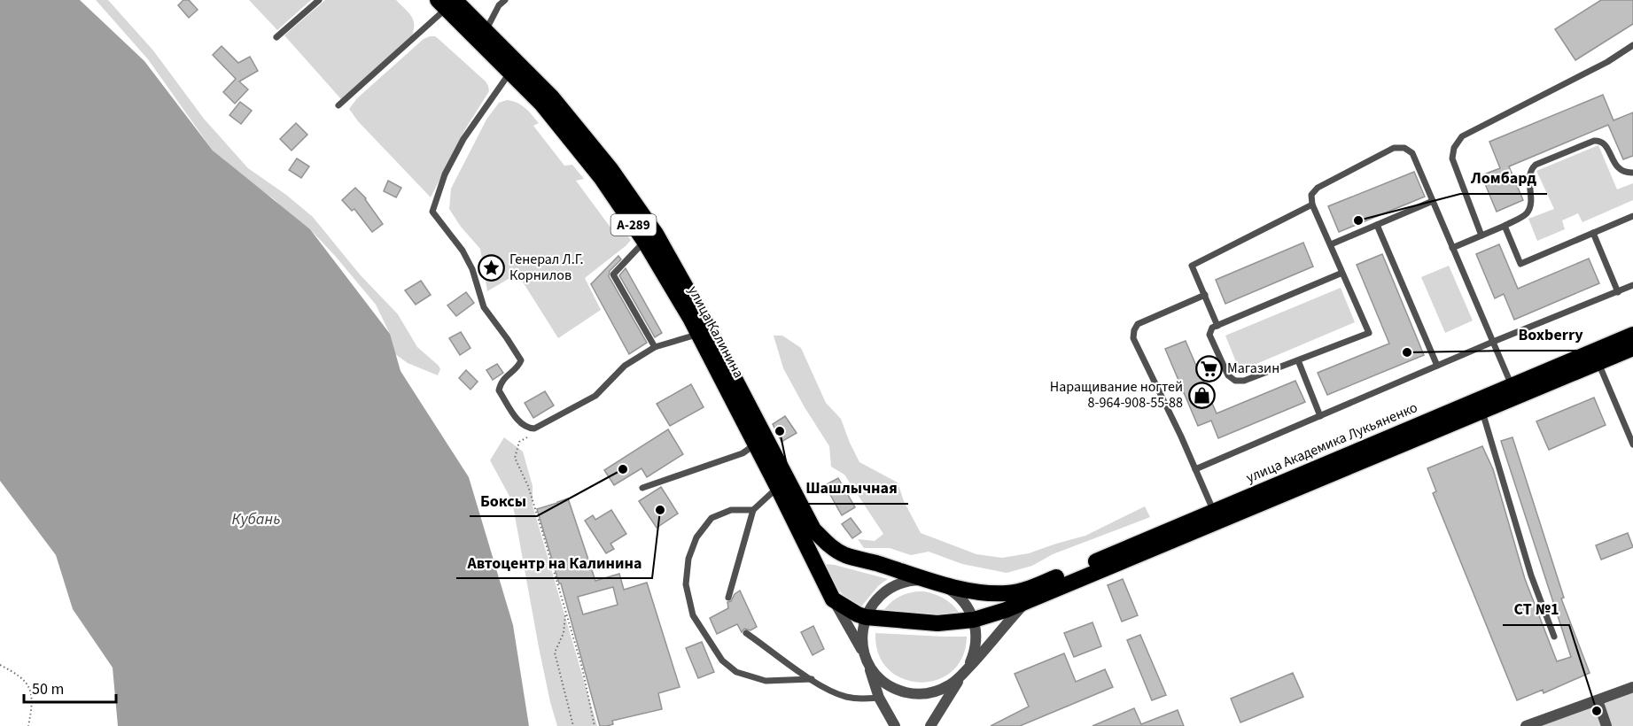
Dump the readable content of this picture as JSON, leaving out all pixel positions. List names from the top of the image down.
{
  "streets": {
    "highway": ["А-289", "улица Калинина", "улица Академика Лукьяненко"]
  },
  "crossings": [
    ["А-289", "улица Калинина"],
    ["улица Калинина", "улица Академика Лукьяненко"]
  ],
  "water": ["Кубань"],
  "places": {
    "other": [
      "Ломбард",
      "Boxberry",
      "Шашлычная",
      "Боксы",
      "Автоцентр на Калинина",
      "СТ №1"
    ],
    "place": ["Генерал Л.Г. Корнилов"],
    "supermarket": ["Магазин"],
    "shop": ["Наращивание ногтей 8-964-908-55-88"]
  },
  "scale_bar": "50 m"
}
